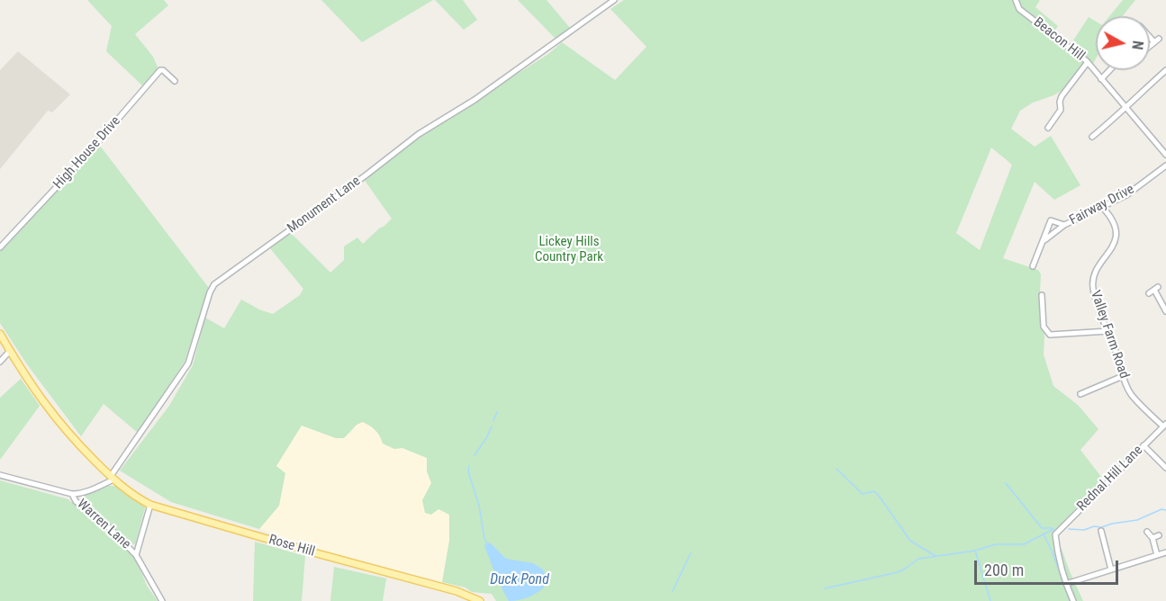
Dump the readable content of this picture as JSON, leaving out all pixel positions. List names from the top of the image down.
{
  "streets": {
    "main road": ["Rose Hill"],
    "street": [
      "Beacon Hill",
      "High House Drive",
      "Monument Lane",
      "Fairway Drive",
      "Valley Farm Road",
      "Rednal Hill Lane",
      "Warren Lane"
    ]
  },
  "crossings": [
    ["Monument Lane", "Rose Hill"],
    ["Fairway Drive", "Valley Farm Road"],
    ["Valley Farm Road", "Rednal Hill Lane"],
    ["Warren Lane", "Rose Hill"]
  ],
  "water": ["Duck Pond"],
  "parks": ["Lickey Hills Country Park"],
  "scale_bar": "200 m",
  "north": "right"
}
